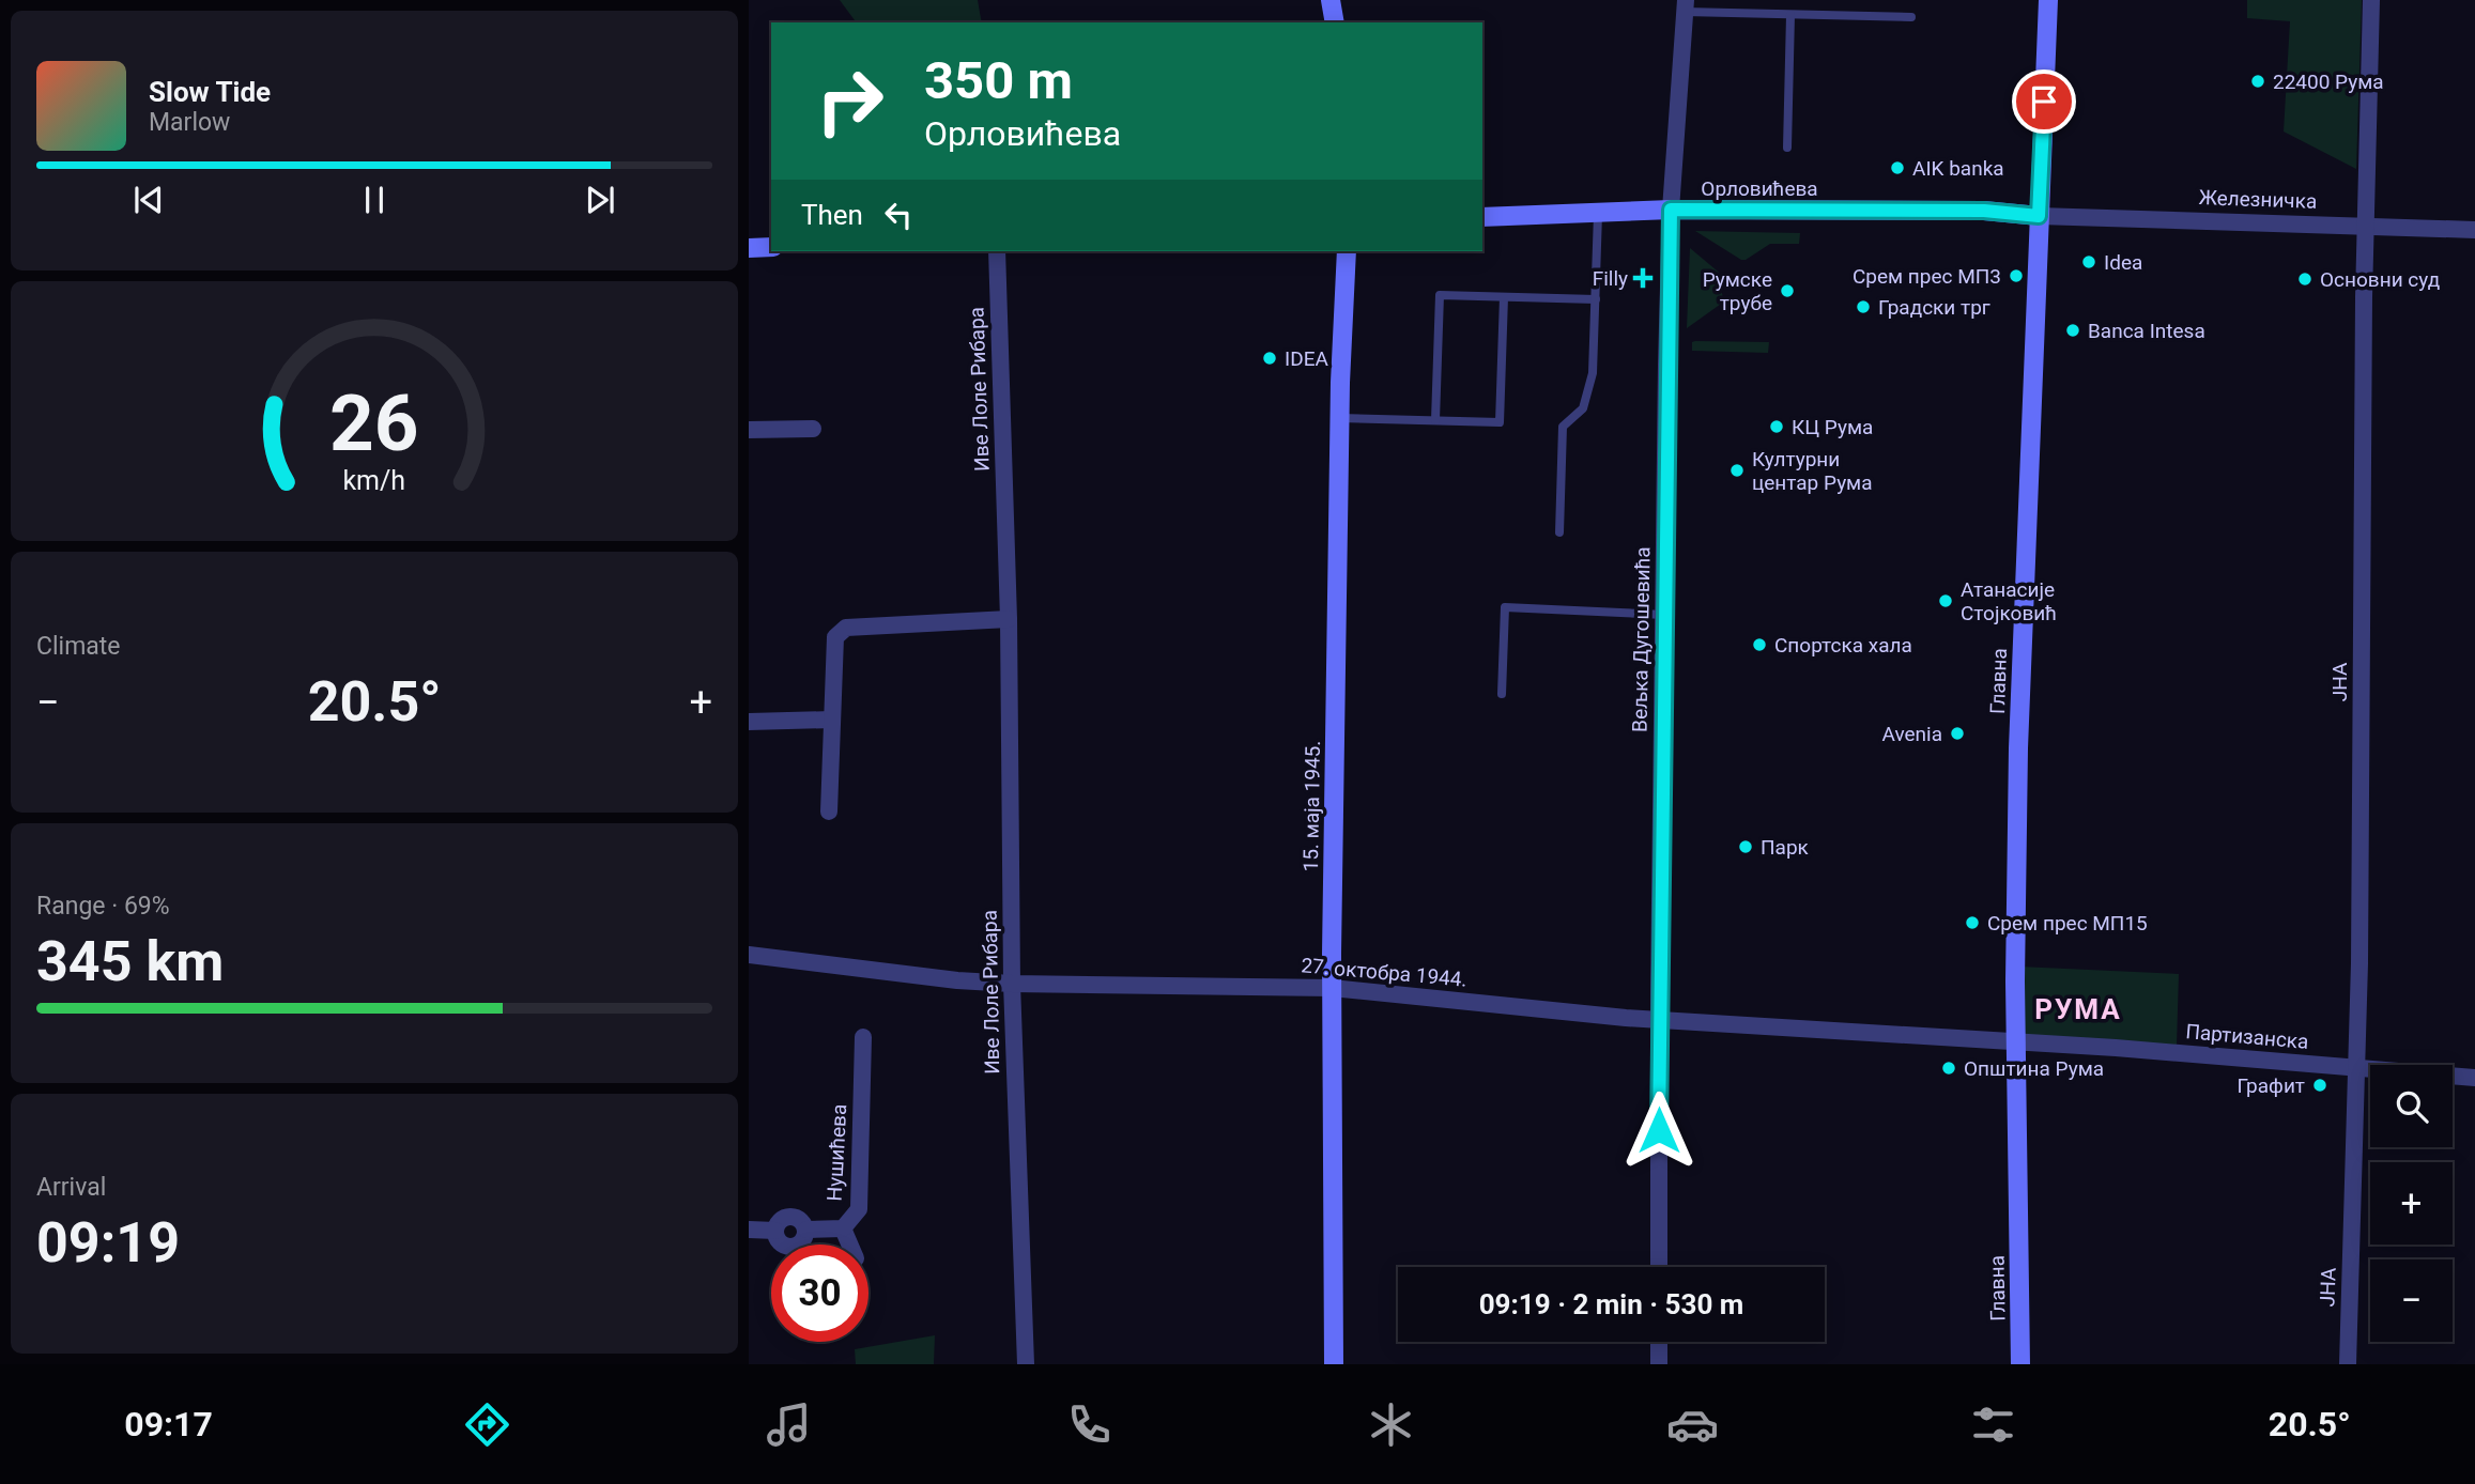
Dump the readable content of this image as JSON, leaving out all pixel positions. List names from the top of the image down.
{
  "streets": {
    "street": [
      "Орловићева",
      "Железничка",
      "Иве Лоле Рибара",
      "Вељка Дугошевића",
      "Главна",
      "ЈНА",
      "15. маја 1945.",
      "27. октобра 1944.",
      "Партизанска",
      "Нушићева"
    ]
  },
  "crossings": [
    ["Орловићева", "Железничка"],
    ["Орловићева", "Вељка Дугошевића"],
    ["Орловићева", "Главна"],
    ["Железничка", "Главна"],
    ["Железничка", "ЈНА"],
    ["Иве Лоле Рибара", "27. октобра 1944."],
    ["Вељка Дугошевића", "27. октобра 1944."],
    ["Главна", "27. октобра 1944."],
    ["Главна", "Партизанска"],
    ["ЈНА", "Партизанска"],
    ["15. маја 1945.", "27. октобра 1944."],
    ["27. октобра 1944.", "Партизанска"]
  ],
  "districts": ["РУМА"],
  "places": {
    "other": [
      "22400 Рума",
      "AIK banka",
      "Idea",
      "Срем прес МП3",
      "Основни суд",
      "Румске трубе",
      "Градски трг",
      "Banca Intesa",
      "IDEA",
      "КЦ Рума",
      "Културни центар Рума",
      "Атанасије Стојковић",
      "Спортска хала",
      "Avenia",
      "Парк",
      "Срем прес МП15",
      "Општина Рума",
      "Графит"
    ],
    "health": ["Filly"]
  },
  "page": {
    "turn": ["350 m", "Орловићева"],
    "song": ["Slow Tide", "Marlow"],
    "then": "Then",
    "tile": [
      "Climate",
      ["Range · 69%", "345 km"],
      ["Arrival", "09:19"]
    ],
    "heat": ["−", "20.5°", "+"],
    "map_buttons": ["+", "−"],
    "limit": "30",
    "trip": "09:19 · 2 min · 530 m",
    "tabs": ["09:17", "20.5°"],
    "gauge": ["26", "km/h"]
  }
}
